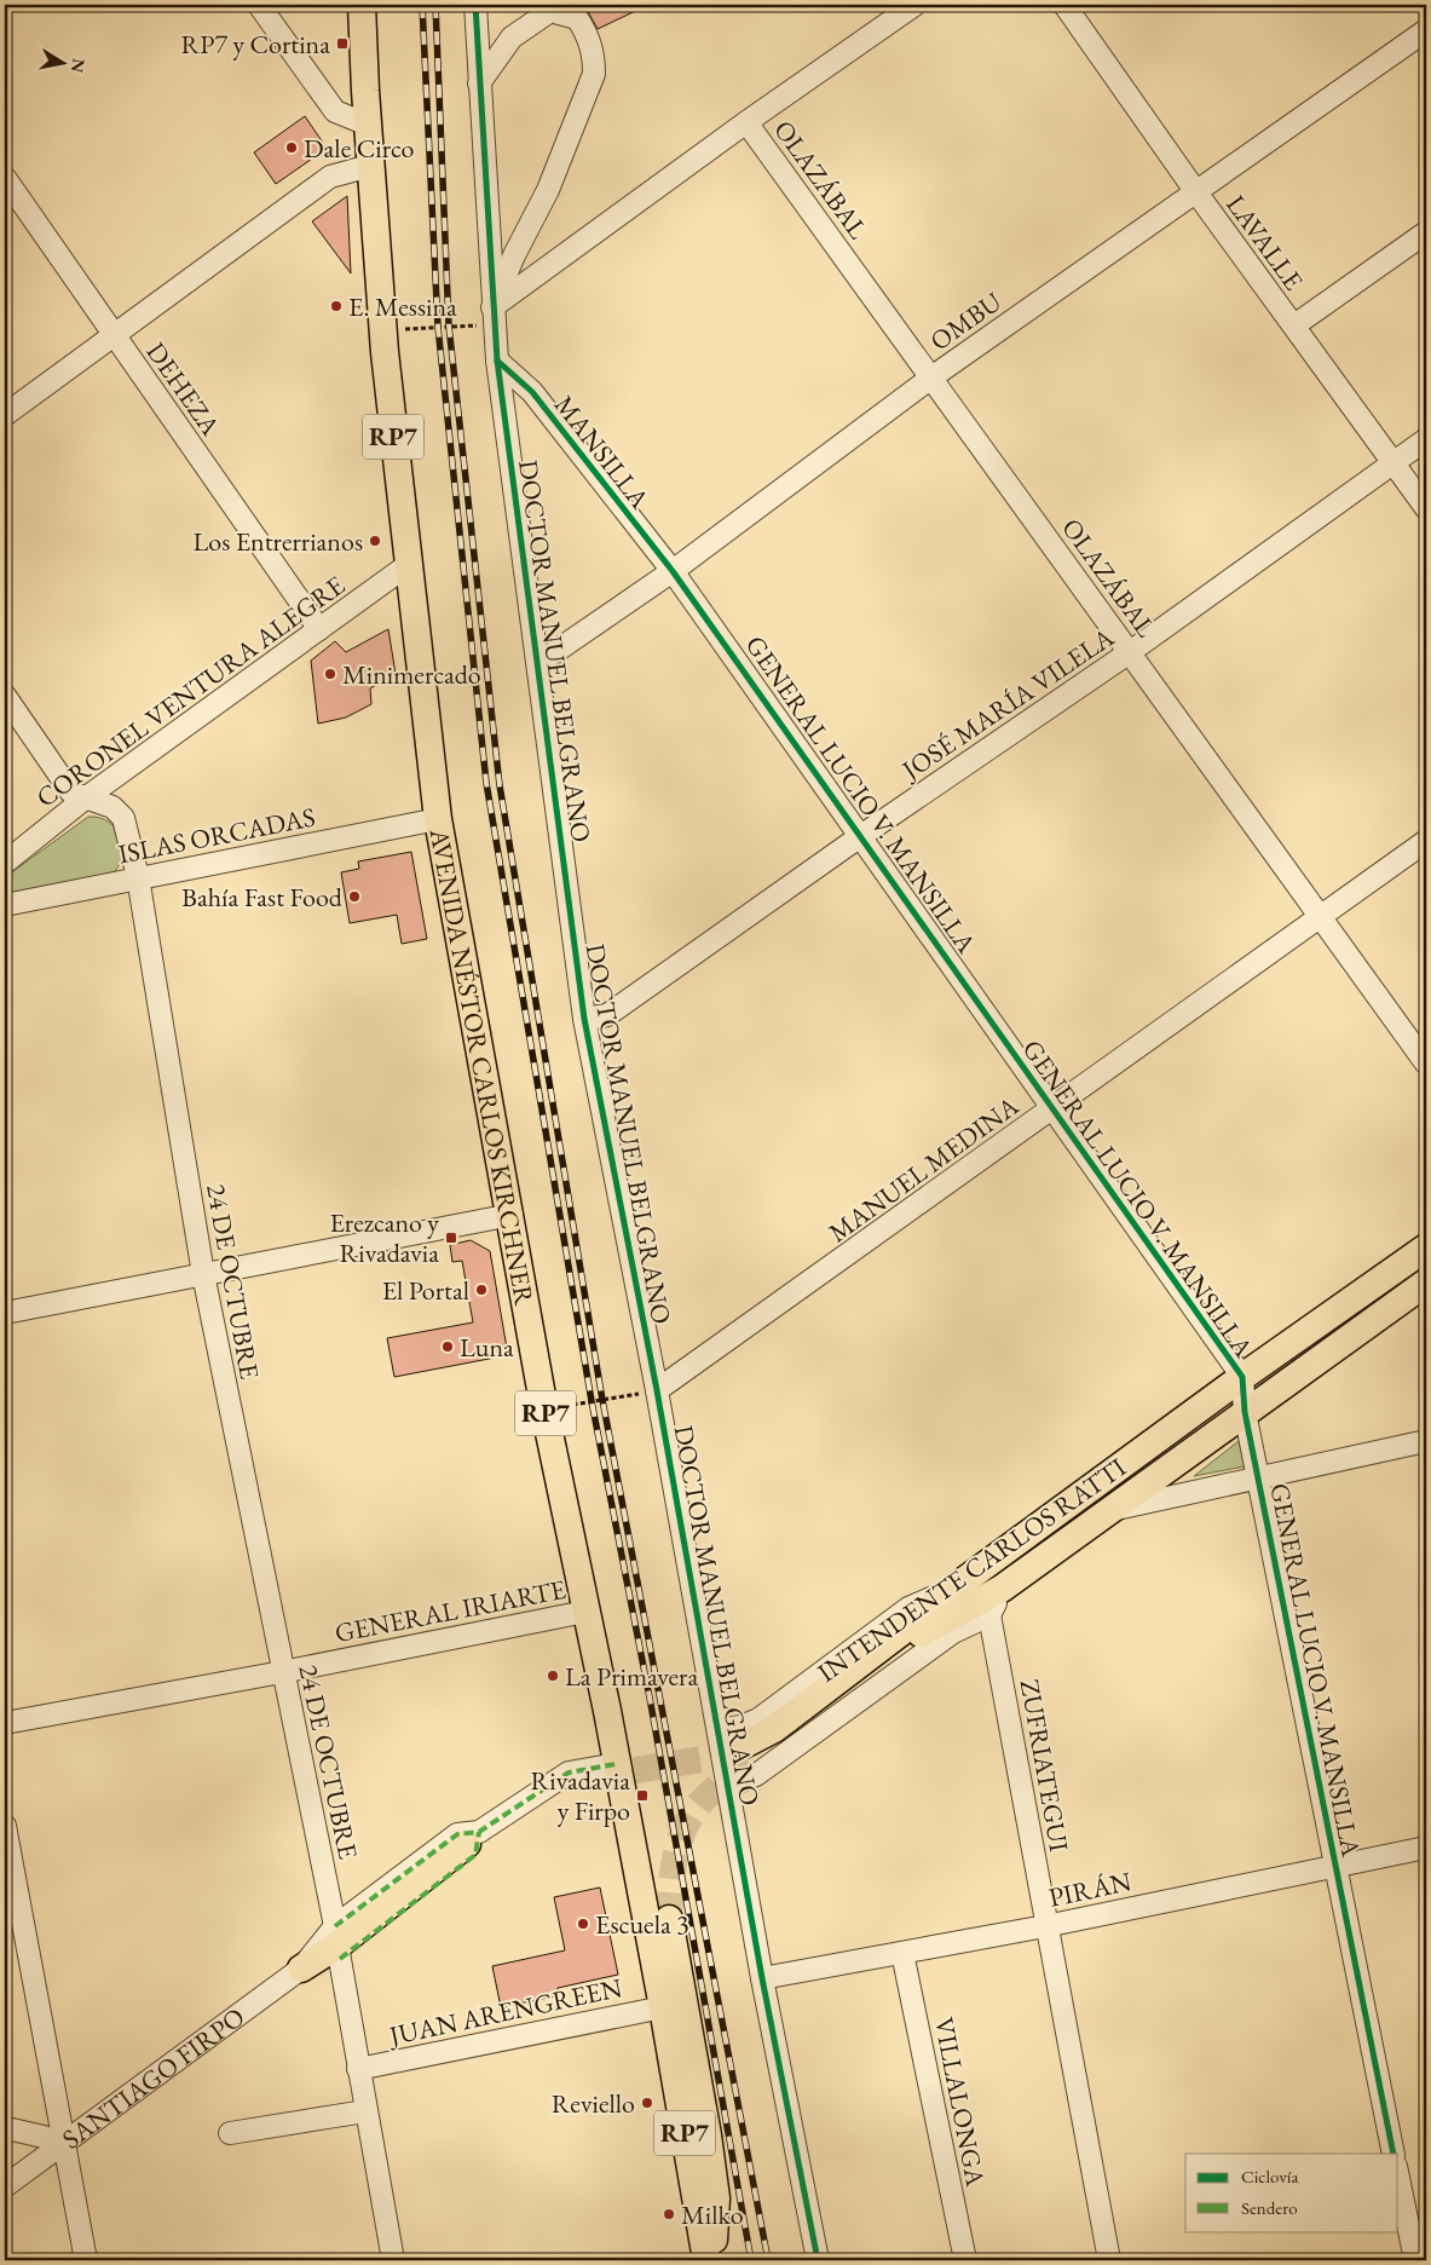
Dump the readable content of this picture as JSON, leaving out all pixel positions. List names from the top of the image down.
{
  "streets": {
    "main road": [
      "RP7",
      "AVENIDA NÉSTOR CARLOS KIRCHNER",
      "INTENDENTE CARLOS RATTI",
      "SANTIAGO FIRPO"
    ],
    "street": [
      "OLAZÁBAL",
      "LAVALLE",
      "OMBU",
      "DEHEZA",
      "MANSILLA",
      "DOCTOR MANUEL BELGRANO",
      "CORONEL VENTURA ALEGRE",
      "JOSÉ MARÍA VILELA",
      "GENERAL LUCIO V. MANSILLA",
      "ISLAS ORCADAS",
      "MANUEL MEDINA",
      "24 DE OCTUBRE",
      "GENERAL IRIARTE",
      "ZUFRIATEGUI",
      "PIRÁN",
      "JUAN ARENGREEN",
      "VILLALONGA"
    ]
  },
  "crossings": [
    ["OLAZÁBAL", "OMBU"],
    ["OLAZÁBAL", "JOSÉ MARÍA VILELA"],
    ["OLAZÁBAL", "MANUEL MEDINA"],
    ["LAVALLE", "OMBU"],
    ["LAVALLE", "JOSÉ MARÍA VILELA"],
    ["OMBU", "MANSILLA"],
    ["OMBU", "DOCTOR MANUEL BELGRANO"],
    ["OMBU", "GENERAL LUCIO V. MANSILLA"],
    ["DEHEZA", "CORONEL VENTURA ALEGRE"],
    ["MANSILLA", "DOCTOR MANUEL BELGRANO"],
    ["MANSILLA", "GENERAL LUCIO V. MANSILLA"],
    ["DOCTOR MANUEL BELGRANO", "JOSÉ MARÍA VILELA"],
    ["DOCTOR MANUEL BELGRANO", "MANUEL MEDINA"],
    ["DOCTOR MANUEL BELGRANO", "INTENDENTE CARLOS RATTI"],
    ["DOCTOR MANUEL BELGRANO", "PIRÁN"],
    ["CORONEL VENTURA ALEGRE", "AVENIDA NÉSTOR CARLOS KIRCHNER"],
    ["CORONEL VENTURA ALEGRE", "24 DE OCTUBRE"],
    ["JOSÉ MARÍA VILELA", "GENERAL LUCIO V. MANSILLA"],
    ["GENERAL LUCIO V. MANSILLA", "MANUEL MEDINA"],
    ["GENERAL LUCIO V. MANSILLA", "INTENDENTE CARLOS RATTI"],
    ["GENERAL LUCIO V. MANSILLA", "PIRÁN"],
    ["ISLAS ORCADAS", "AVENIDA NÉSTOR CARLOS KIRCHNER"],
    ["ISLAS ORCADAS", "24 DE OCTUBRE"],
    ["AVENIDA NÉSTOR CARLOS KIRCHNER", "GENERAL IRIARTE"],
    ["AVENIDA NÉSTOR CARLOS KIRCHNER", "JUAN ARENGREEN"],
    ["AVENIDA NÉSTOR CARLOS KIRCHNER", "SANTIAGO FIRPO"],
    ["24 DE OCTUBRE", "GENERAL IRIARTE"],
    ["24 DE OCTUBRE", "JUAN ARENGREEN"],
    ["24 DE OCTUBRE", "SANTIAGO FIRPO"],
    ["INTENDENTE CARLOS RATTI", "ZUFRIATEGUI"],
    ["ZUFRIATEGUI", "PIRÁN"],
    ["PIRÁN", "VILLALONGA"]
  ],
  "places": {
    "transit": ["RP7 y Cortina", "Erezcano y Rivadavia", "Rivadavia y Firpo"],
    "other": [
      "Dale Circo",
      "E. Messina",
      "Los Entrerrianos",
      "Minimercado",
      "Bahía Fast Food",
      "El Portal",
      "Luna",
      "La Primavera",
      "Escuela 3",
      "Reviello",
      "Milko"
    ]
  },
  "legend": ["Ciclovía", "Sendero"],
  "north": "right"
}
